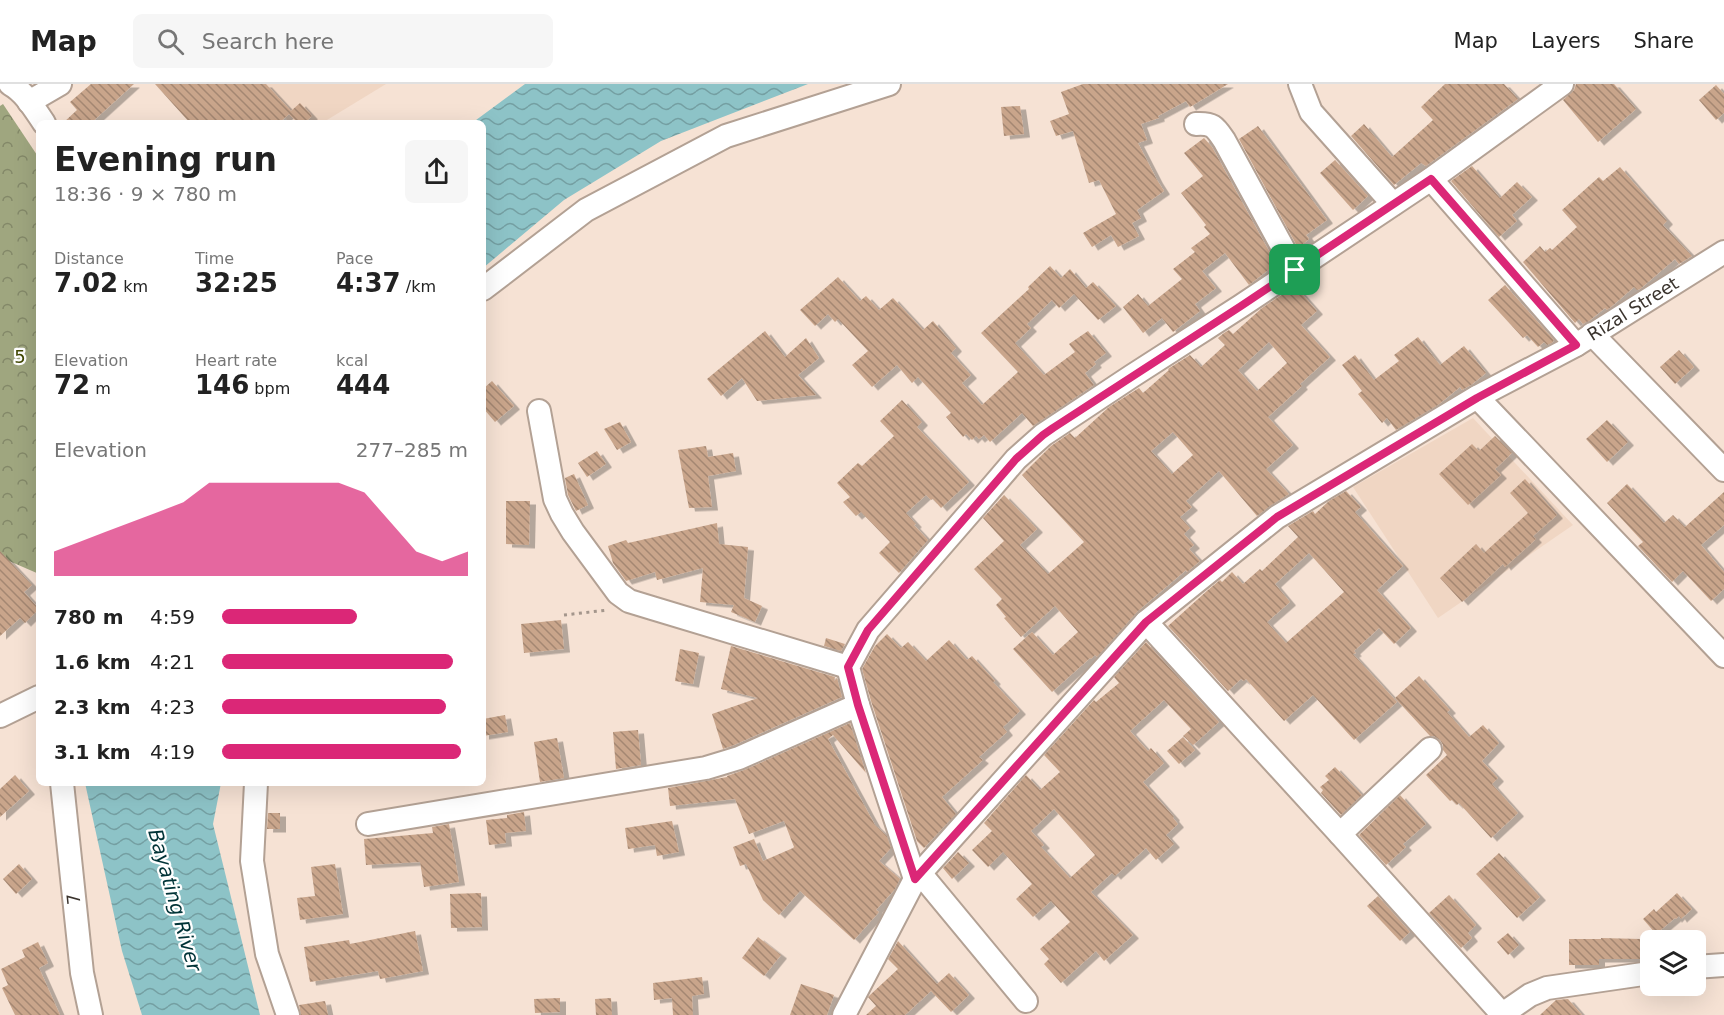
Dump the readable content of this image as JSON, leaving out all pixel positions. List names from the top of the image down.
{
  "streets": {
    "street": ["Rizal Street", "7"]
  },
  "water": ["Bayating River"],
  "parks": ["5"],
  "page": {
    "header": "Map",
    "search": "Search here",
    "nav": ["Map", "Layers", "Share"],
    "heading": ["Evening run", "18:36 · 9 × 780 m"],
    "stats": [
      ["Distance", "7.02 km"],
      ["Time", "32:25"],
      ["Pace", "4:37 /km"],
      ["Elevation", "72 m"],
      ["Heart rate", "146 bpm"],
      ["kcal", "444"]
    ],
    "chart": ["Elevation", "277–285 m"],
    "list": [
      {
        "name": "780 m",
        "note": "4:59"
      },
      {
        "name": "1.6 km",
        "note": "4:21"
      },
      {
        "name": "2.3 km",
        "note": "4:23"
      },
      {
        "name": "3.1 km",
        "note": "4:19"
      }
    ]
  }
}
